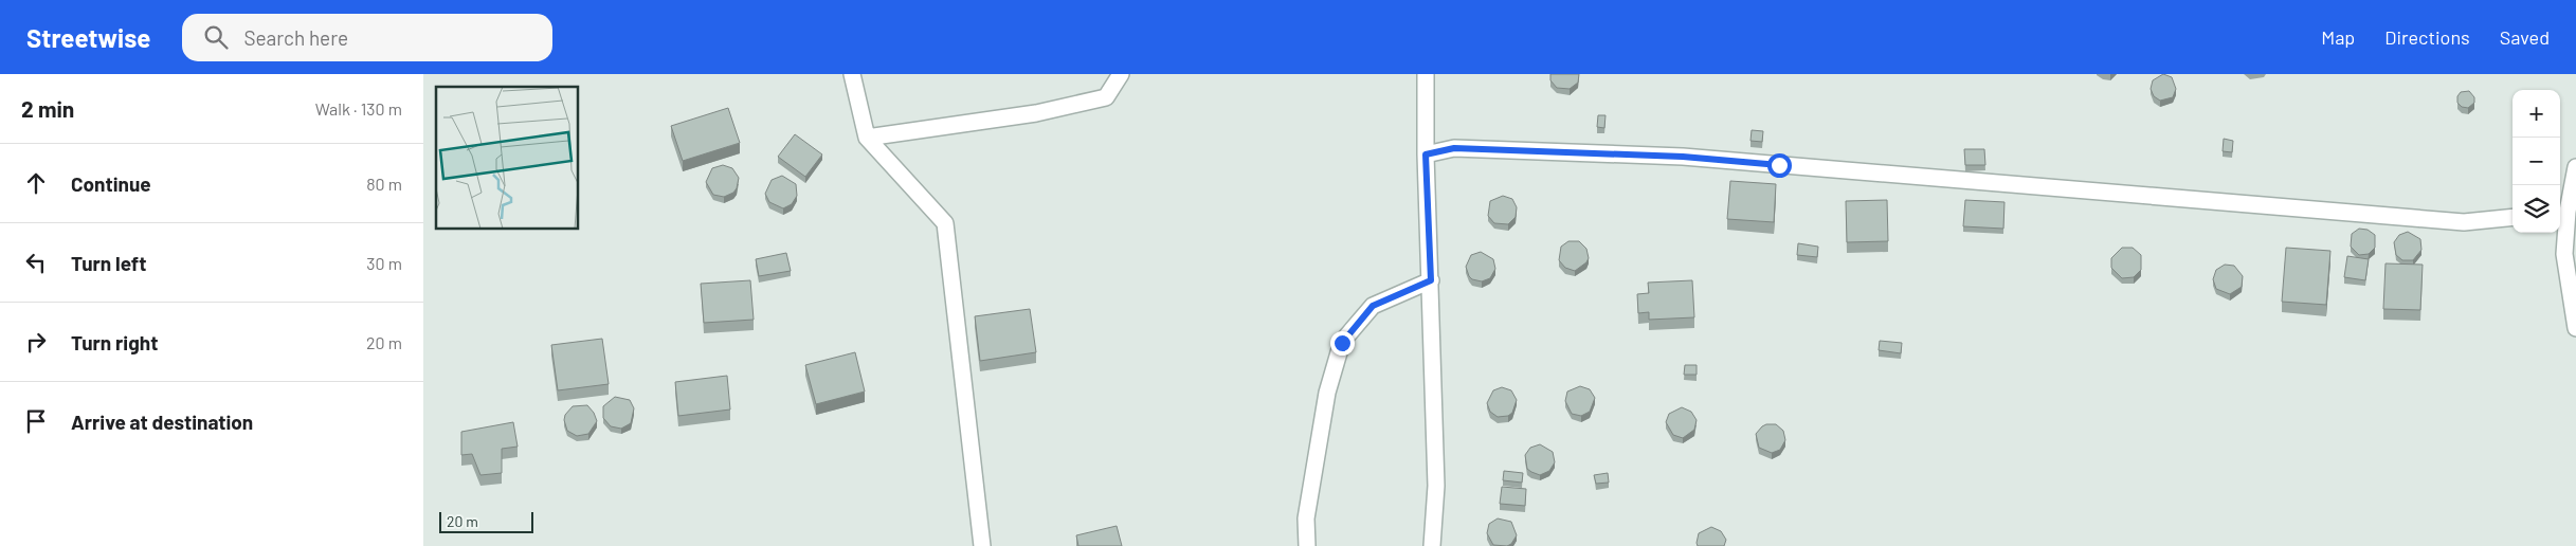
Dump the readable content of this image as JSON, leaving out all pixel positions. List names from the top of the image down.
{
  "scale_bar": "20 m",
  "page": {
    "header": "Streetwise",
    "search": "Search here",
    "nav": ["Map", "Directions", "Saved"],
    "heading": ["2 min", "Walk · 130 m"],
    "map_buttons": ["+", "−"],
    "list": [
      ["Continue", "80 m"],
      ["Turn left", "30 m"],
      ["Turn right", "20 m"],
      "Arrive at destination"
    ],
    "scale": "20 m"
  }
}
